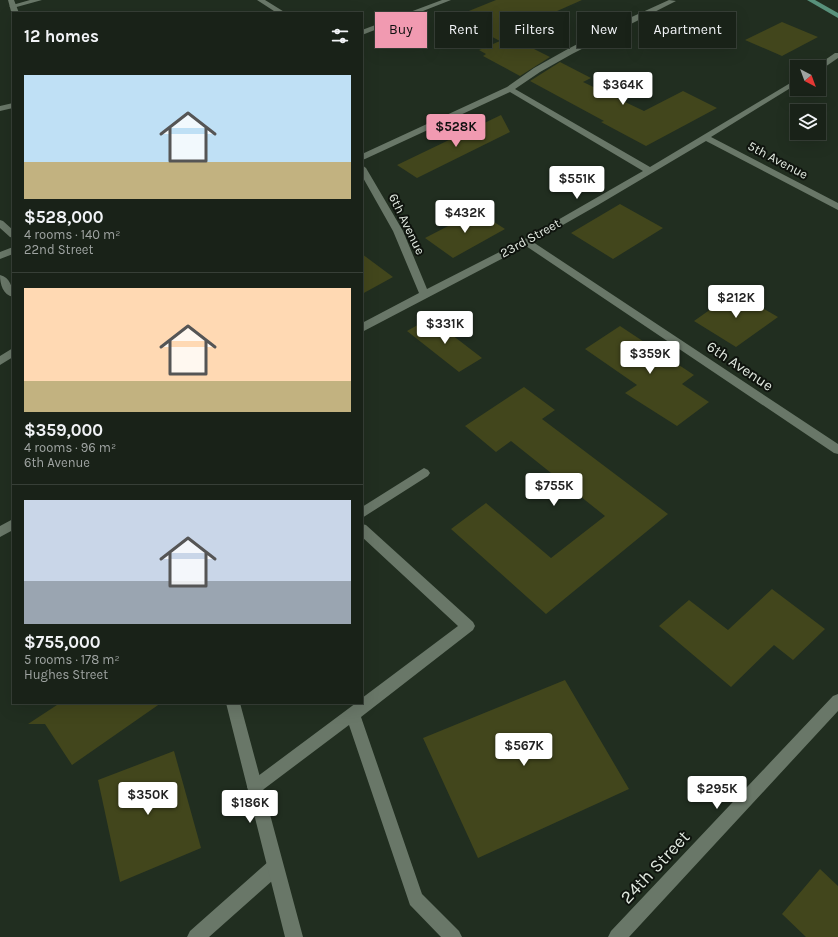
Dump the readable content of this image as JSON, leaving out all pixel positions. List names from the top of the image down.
{
  "streets": {
    "street": [
      "5th Avenue",
      "6th Avenue",
      "23rd Street",
      "24th Street"
    ]
  },
  "crossings": [
    ["5th Avenue", "23rd Street"],
    ["6th Avenue", "23rd Street"]
  ],
  "north": "bottom right",
  "page": {
    "chip": [
      "Buy",
      "Rent",
      "Filters",
      "New",
      "Apartment"
    ],
    "heading": "12 homes",
    "list": [
      {
        "name": "$528,000",
        "note": "4 rooms · 140 m² · 22nd Street"
      },
      {
        "name": "$359,000",
        "note": "4 rooms · 96 m² · 6th Avenue"
      },
      {
        "name": "$755,000",
        "note": "5 rooms · 178 m² · Hughes Street"
      }
    ],
    "price": [
      "$364K",
      "$528K",
      "$551K",
      "$432K",
      "$212K",
      "$331K",
      "$359K",
      "$755K",
      "$567K",
      "$295K",
      "$350K",
      "$186K"
    ]
  }
}
